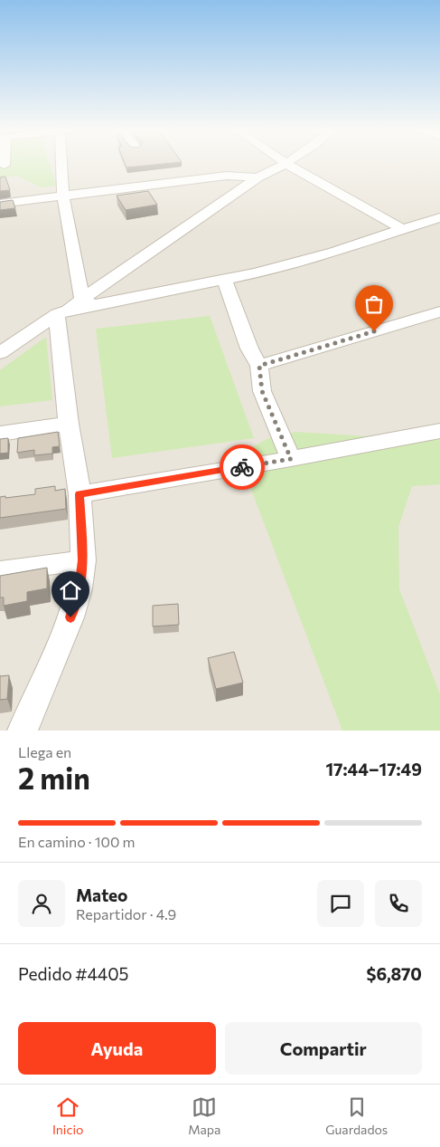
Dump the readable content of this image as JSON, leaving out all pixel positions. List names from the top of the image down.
{
  "page": {
    "heading": ["2 min", "Llega en", "17:44–17:49"],
    "panel": [
      "Mateo",
      "Repartidor · 4.9",
      "Pedido #4405",
      "$6,870"
    ],
    "bar": "En camino · 100 m",
    "buttons": ["Ayuda", "Compartir"],
    "tabs": ["Inicio", "Mapa", "Guardados"]
  }
}
